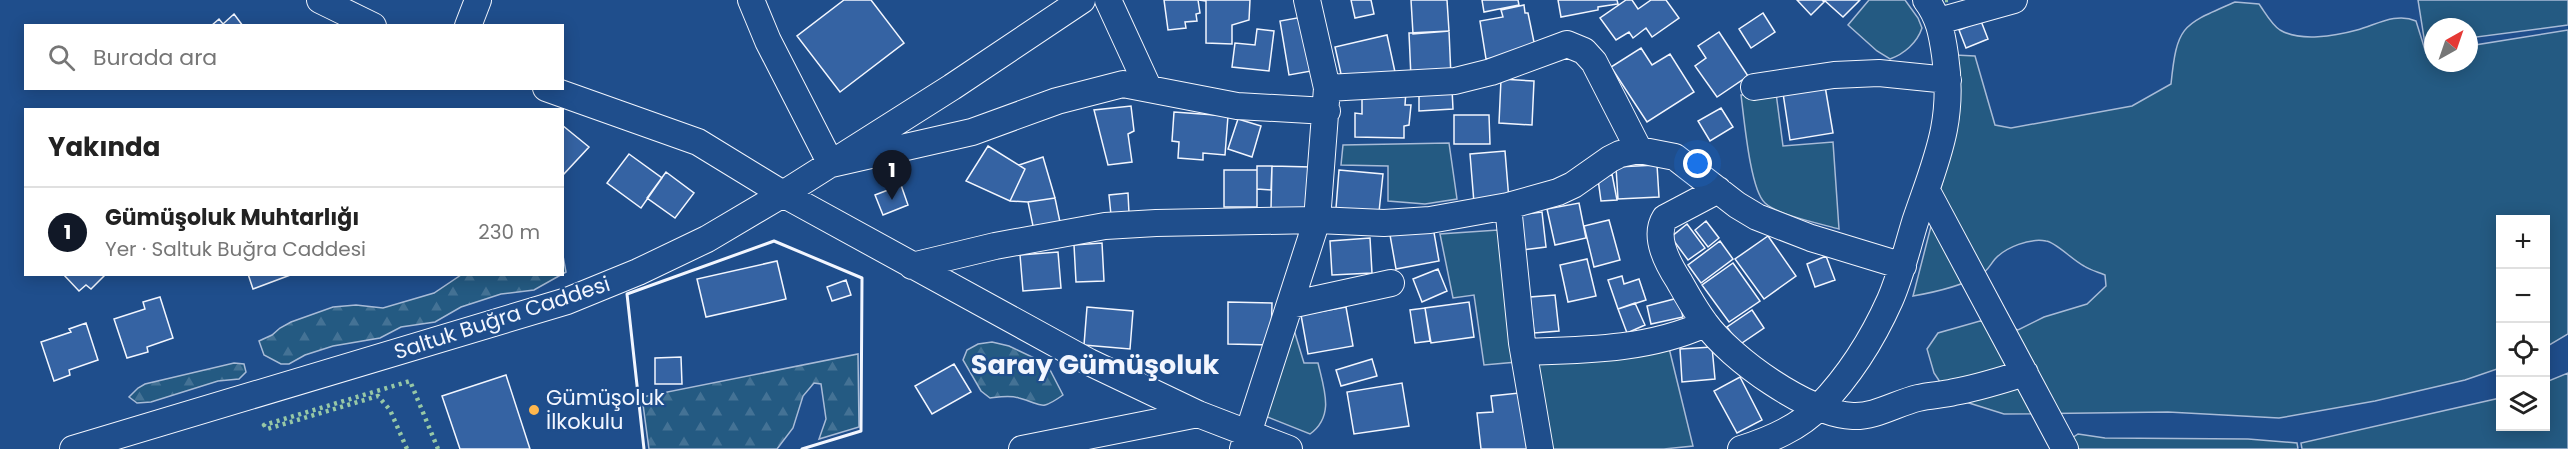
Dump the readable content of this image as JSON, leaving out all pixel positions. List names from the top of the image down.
{
  "streets": {
    "street": ["Saltuk Buğra Caddesi"]
  },
  "districts": ["Saray Gümüşoluk"],
  "places": ["Gümüşoluk İlkokulu"],
  "north": "top right",
  "page": {
    "search": "Burada ara",
    "heading": "Yakında",
    "pins": "1",
    "list": [
      {
        "mark": "1",
        "name": "Gümüşoluk Muhtarlığı",
        "note": "Yer · Saltuk Buğra Caddesi",
        "value": "230 m"
      }
    ],
    "map_buttons": ["+", "−"]
  }
}
